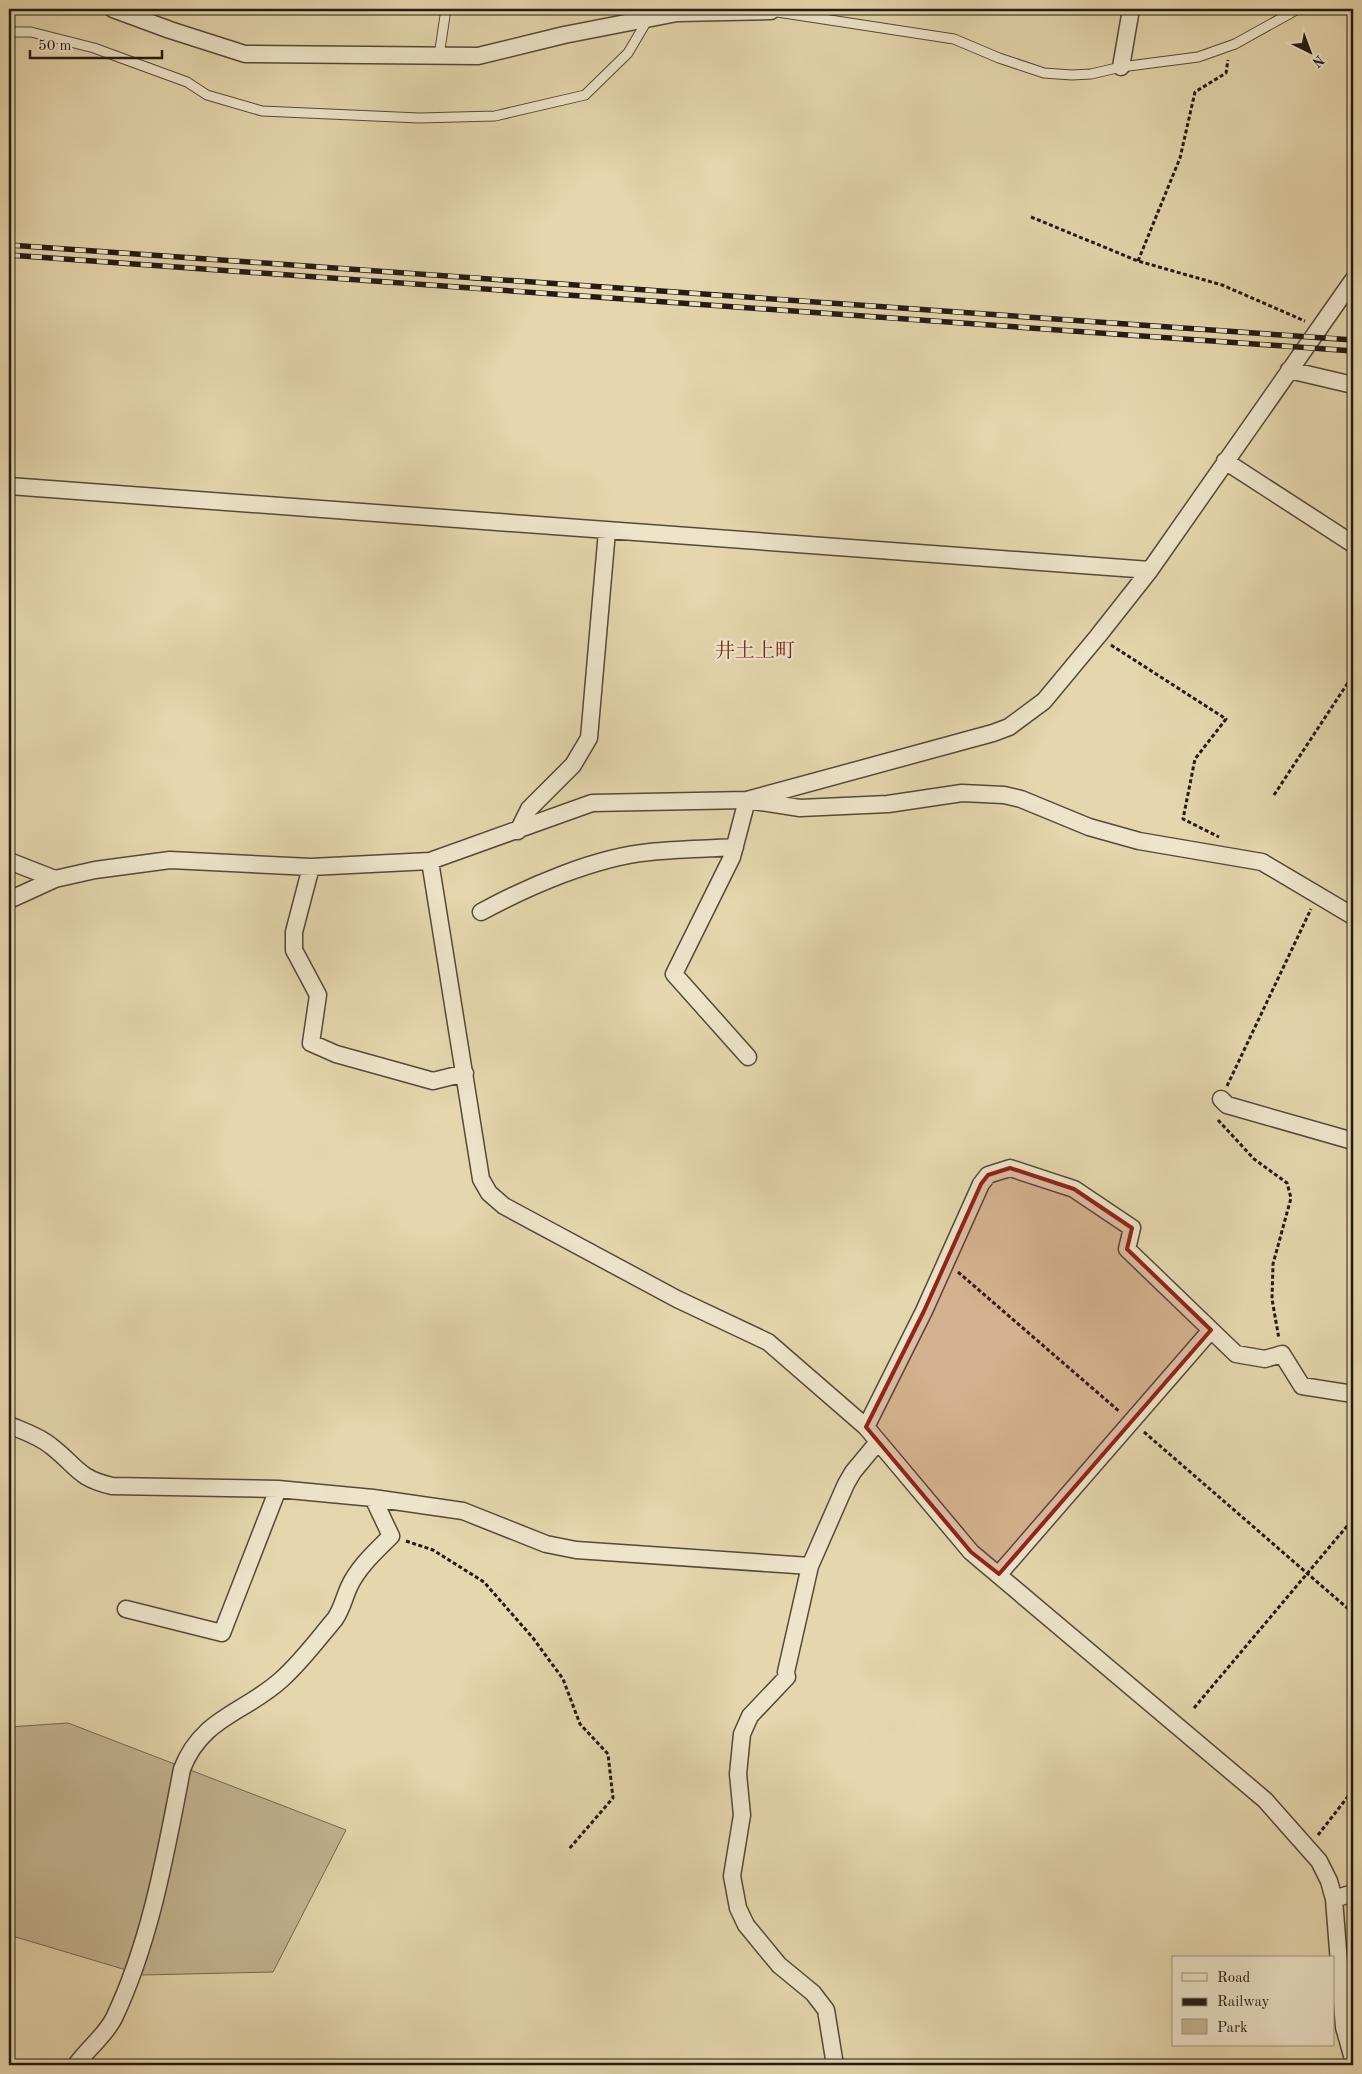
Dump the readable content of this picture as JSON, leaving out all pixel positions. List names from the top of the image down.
{
  "districts": ["井土上町"],
  "legend": ["Road", "Railway", "Park"],
  "scale_bar": "50 m",
  "north": "bottom right"
}
